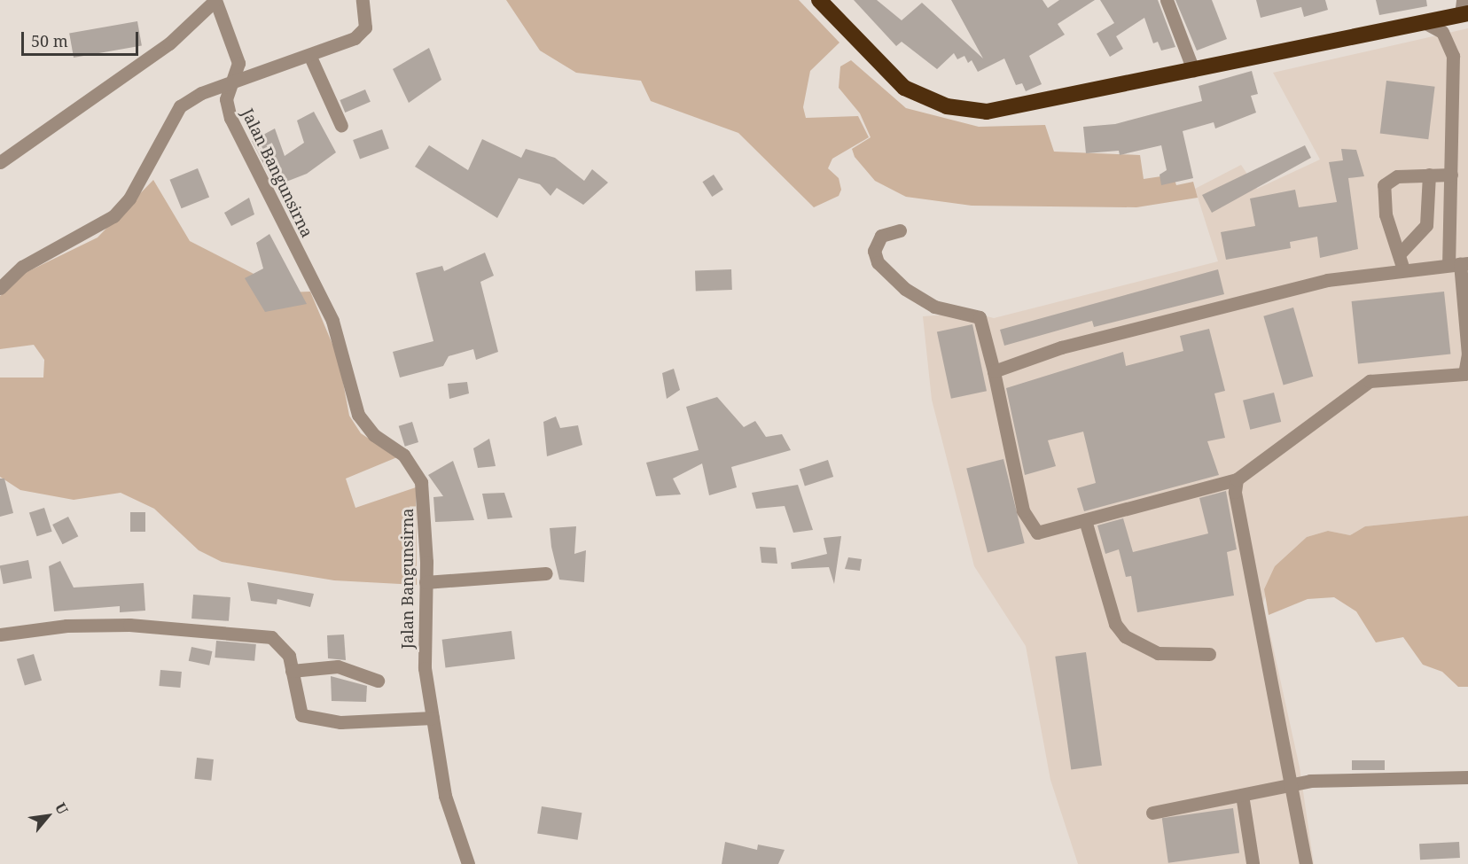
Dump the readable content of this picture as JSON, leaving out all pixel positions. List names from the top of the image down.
{
  "streets": {
    "street": ["Jalan Bangunsirna"]
  },
  "scale_bar": "50 m",
  "north": "top right"
}
